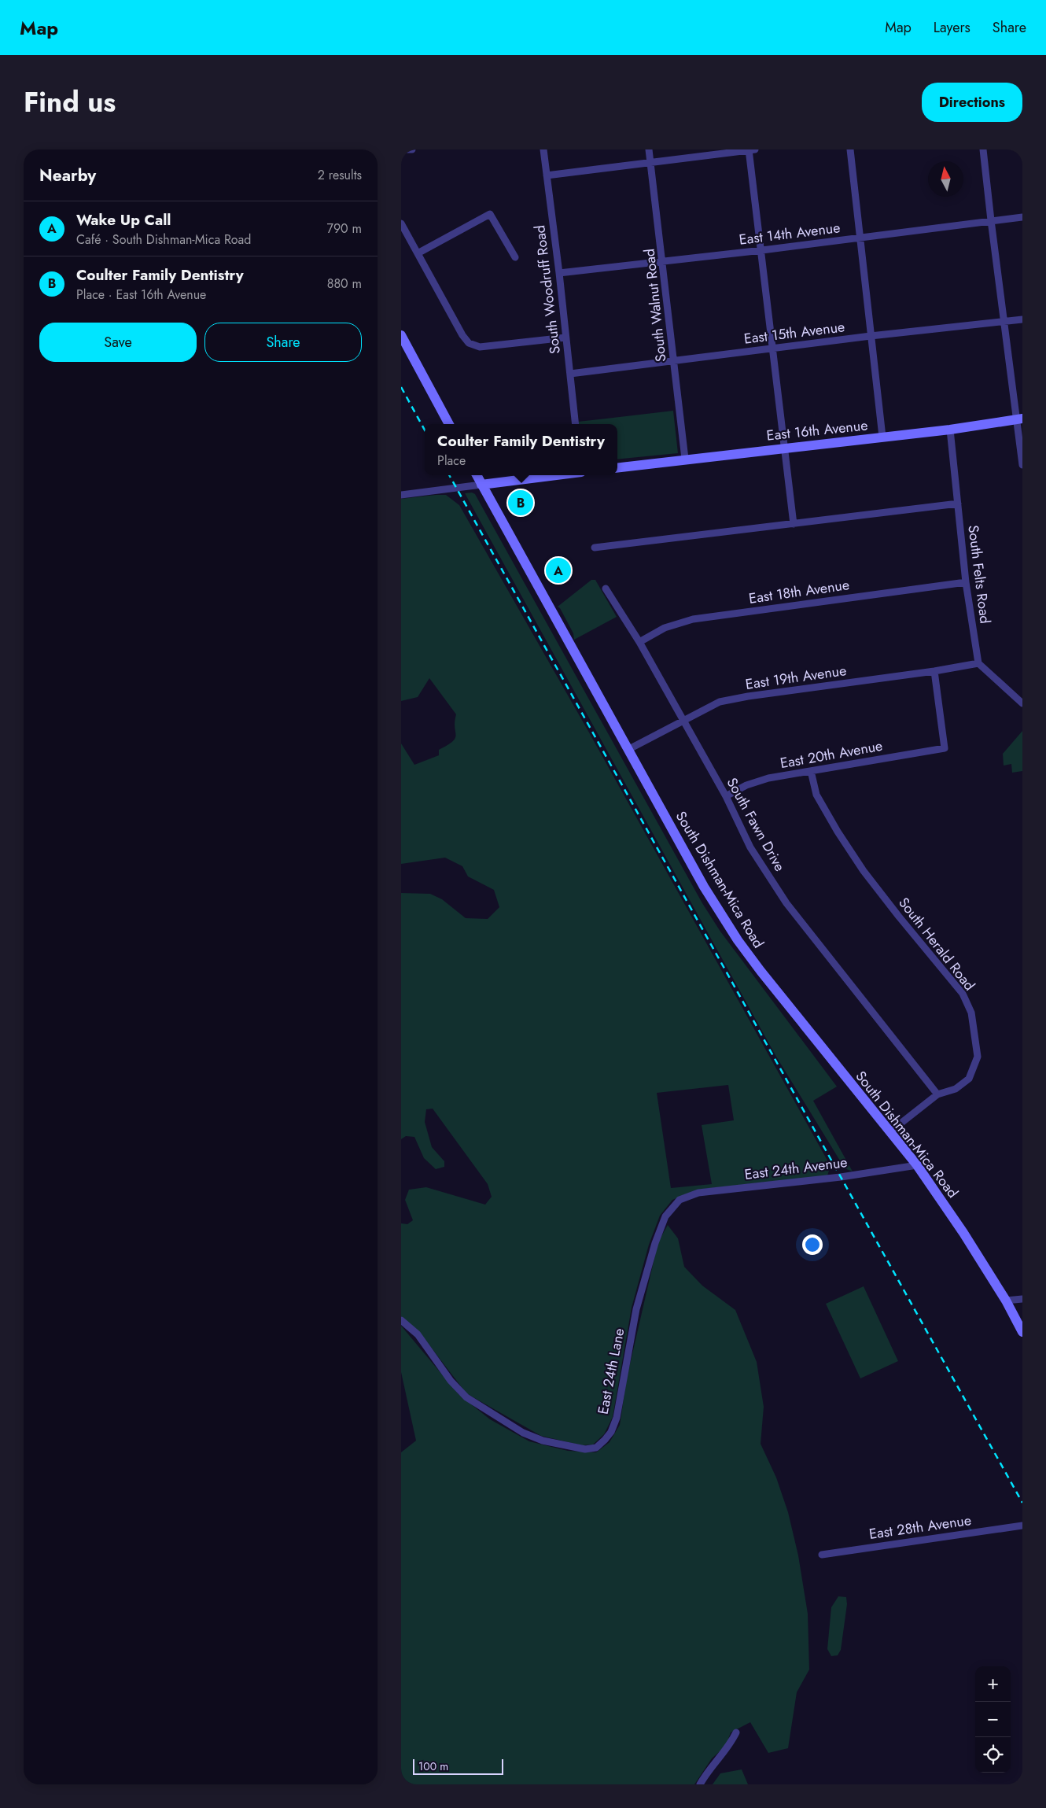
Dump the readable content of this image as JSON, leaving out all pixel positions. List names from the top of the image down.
{
  "streets": {
    "main road": ["East 16th Avenue", "South Dishman-Mica Road"],
    "street": [
      "East 14th Avenue",
      "South Woodruff Road",
      "South Walnut Road",
      "East 15th Avenue",
      "South Felts Road",
      "East 18th Avenue",
      "East 19th Avenue",
      "East 20th Avenue",
      "South Fawn Drive",
      "South Herald Road",
      "East 24th Avenue",
      "East 24th Lane",
      "East 28th Avenue"
    ]
  },
  "crossings": [
    ["East 14th Avenue", "South Woodruff Road"],
    ["East 14th Avenue", "South Walnut Road"],
    ["South Woodruff Road", "East 15th Avenue"],
    ["South Walnut Road", "East 15th Avenue"],
    ["South Walnut Road", "East 16th Avenue"],
    ["East 16th Avenue", "South Felts Road"],
    ["South Felts Road", "East 18th Avenue"],
    ["South Felts Road", "East 19th Avenue"],
    ["East 18th Avenue", "South Fawn Drive"],
    ["East 19th Avenue", "East 20th Avenue"],
    ["East 19th Avenue", "South Fawn Drive"],
    ["East 19th Avenue", "South Dishman-Mica Road"],
    ["East 20th Avenue", "South Fawn Drive"],
    ["East 20th Avenue", "South Herald Road"],
    ["South Fawn Drive", "South Herald Road"],
    ["South Dishman-Mica Road", "South Herald Road"],
    ["South Dishman-Mica Road", "East 24th Avenue"],
    ["East 24th Avenue", "East 24th Lane"]
  ],
  "scale_bar": "100 m",
  "north": "top",
  "page": {
    "header": "Map",
    "nav": ["Map", "Layers", "Share"],
    "title": "Find us",
    "buttons": [
      "Directions",
      ["Save", "Share"]
    ],
    "heading": ["Nearby", "2 results"],
    "list": [
      {
        "mark": "A",
        "name": "Wake Up Call",
        "note": "Café · South Dishman-Mica Road",
        "value": "790 m"
      },
      {
        "mark": "B",
        "name": "Coulter Family Dentistry",
        "note": "Place · East 16th Avenue",
        "value": "880 m"
      }
    ],
    "popup": ["Coulter Family Dentistry", "Place"],
    "pins": ["B", "A"],
    "map_buttons": ["+", "−"],
    "scale": "100 m"
  }
}
